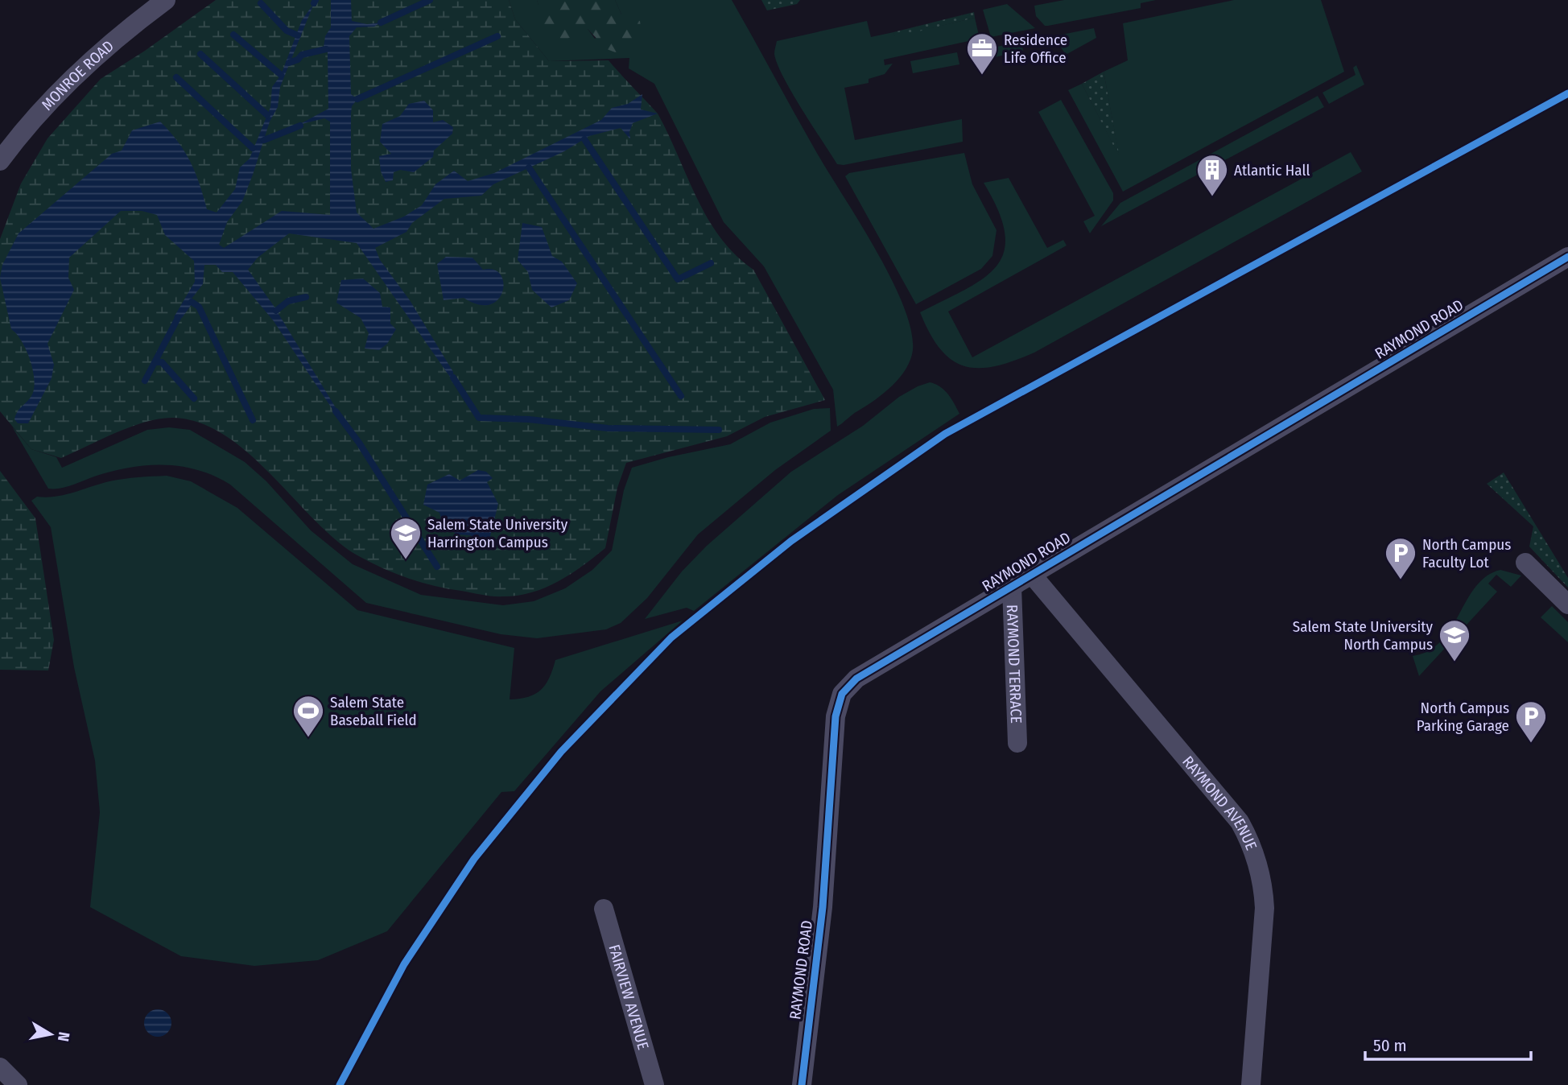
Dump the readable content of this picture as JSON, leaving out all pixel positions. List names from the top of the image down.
{
  "streets": {
    "street": [
      "MONROE ROAD",
      "RAYMOND ROAD",
      "RAYMOND TERRACE",
      "RAYMOND AVENUE",
      "FAIRVIEW AVENUE"
    ]
  },
  "crossings": [
    ["RAYMOND ROAD", "RAYMOND TERRACE"],
    ["RAYMOND ROAD", "RAYMOND AVENUE"]
  ],
  "places": {
    "office": ["Residence Life Office"],
    "building": ["Atlantic Hall"],
    "school or university": ["Salem State University Harrington Campus", "Salem State University North Campus"],
    "parking": ["North Campus Faculty Lot", "North Campus Parking Garage"],
    "sports": ["Salem State Baseball Field"]
  },
  "scale_bar": "50 m",
  "north": "right"
}
